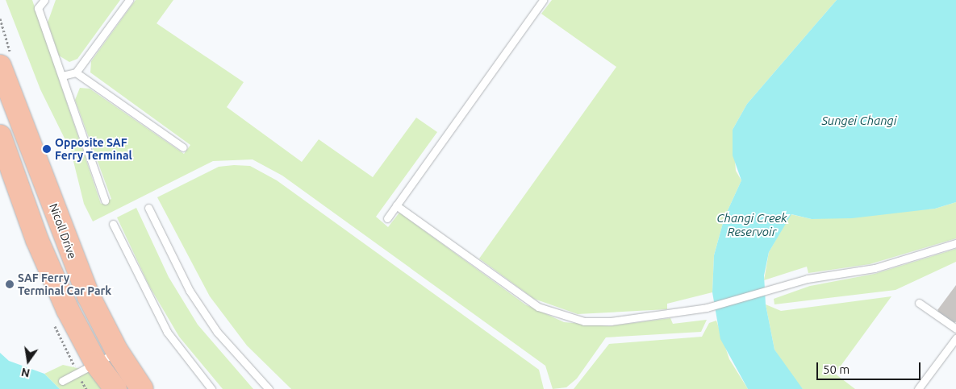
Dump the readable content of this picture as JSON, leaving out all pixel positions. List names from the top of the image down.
{
  "streets": {
    "main road": ["Nicoll Drive"]
  },
  "water": ["Sungei Changi", "Changi Creek Reservoir"],
  "places": ["Opposite SAF Ferry Terminal", "SAF Ferry Terminal Car Park"],
  "scale_bar": "50 m",
  "north": "bottom"
}
